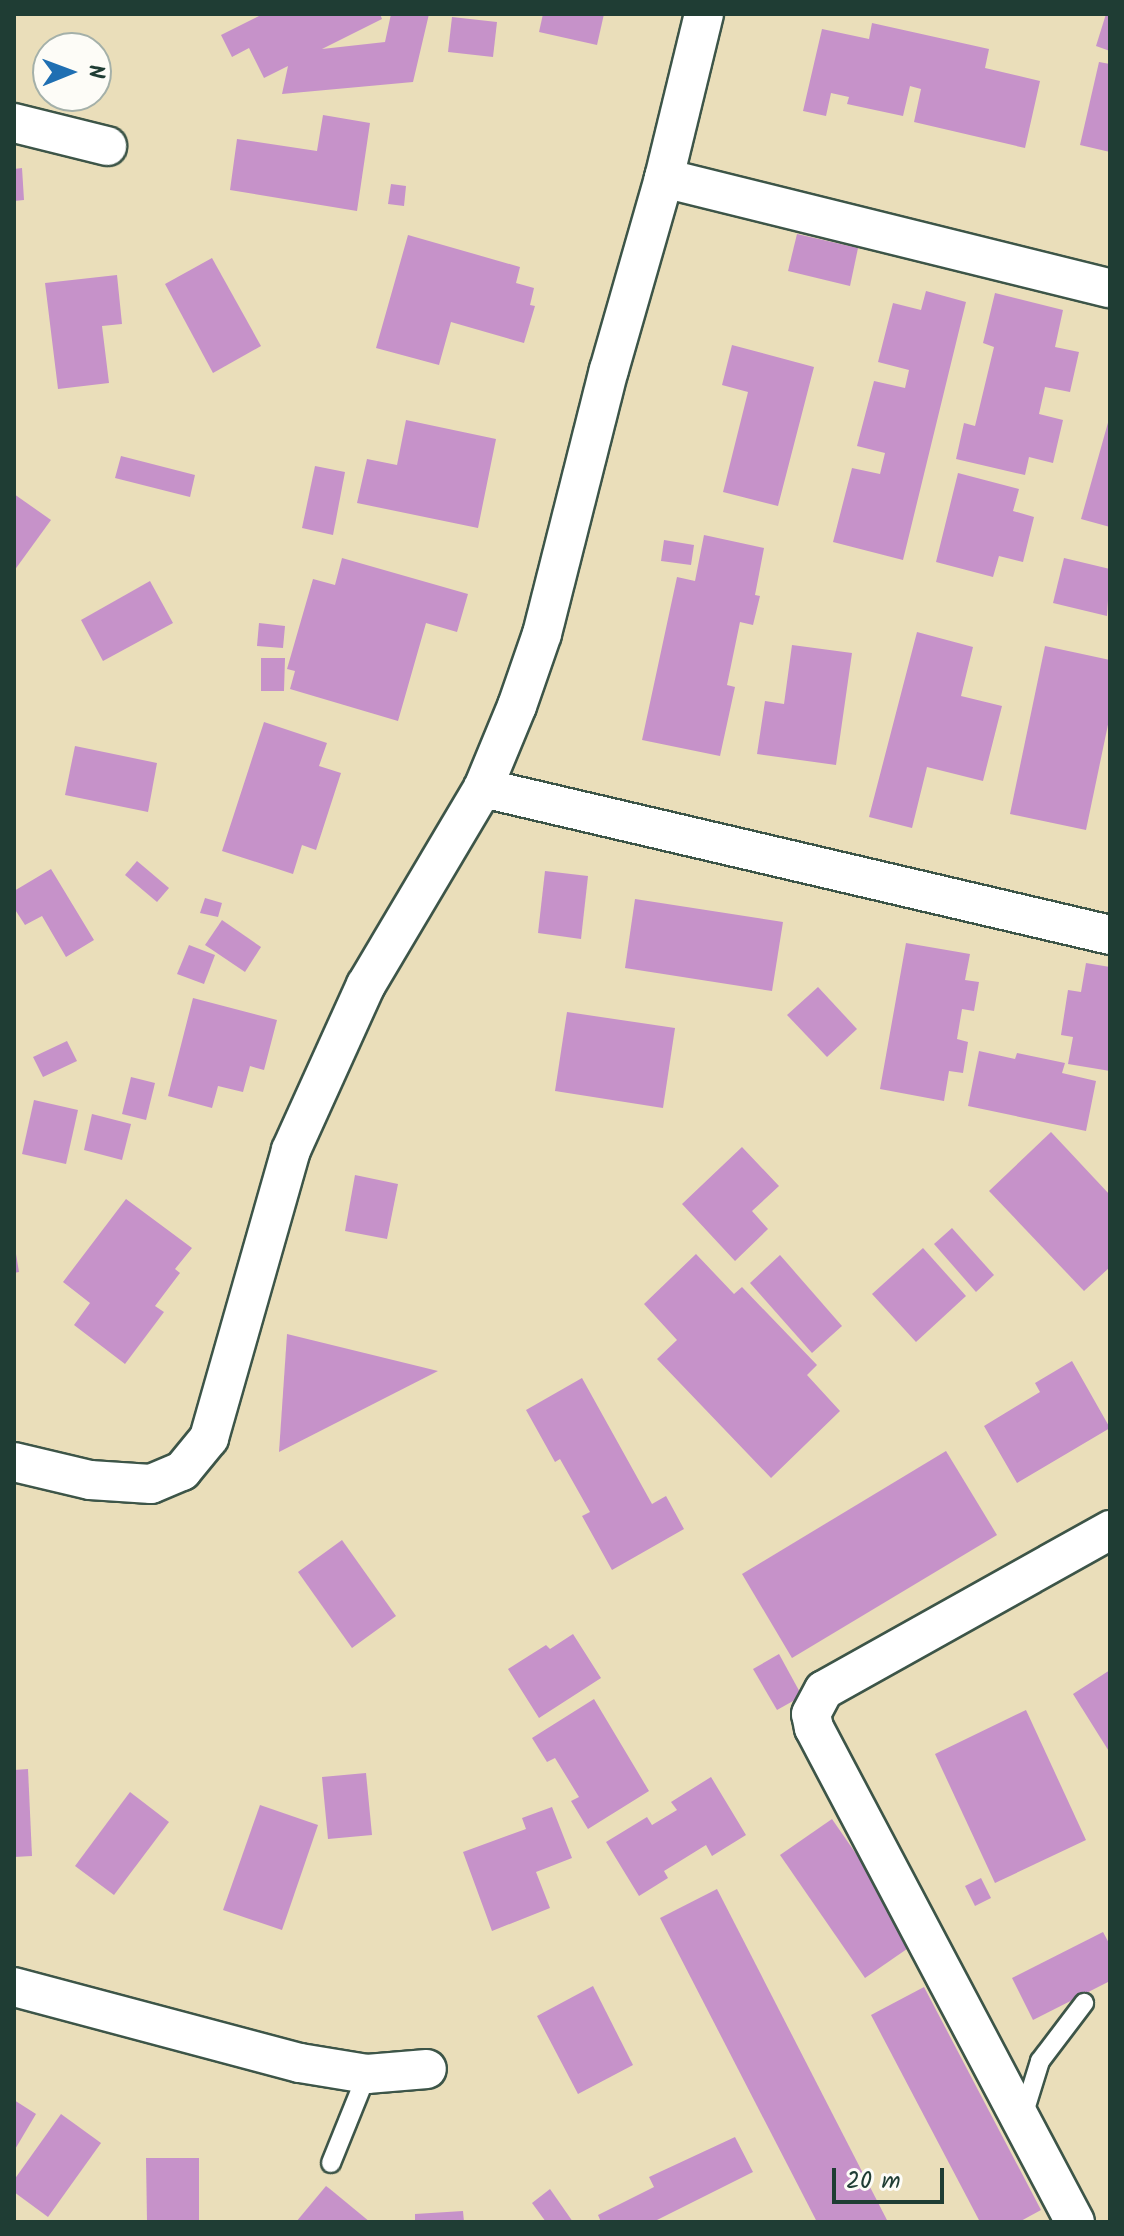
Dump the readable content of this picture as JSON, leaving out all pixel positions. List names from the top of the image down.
{
  "scale_bar": "20 m",
  "north": "right"
}
